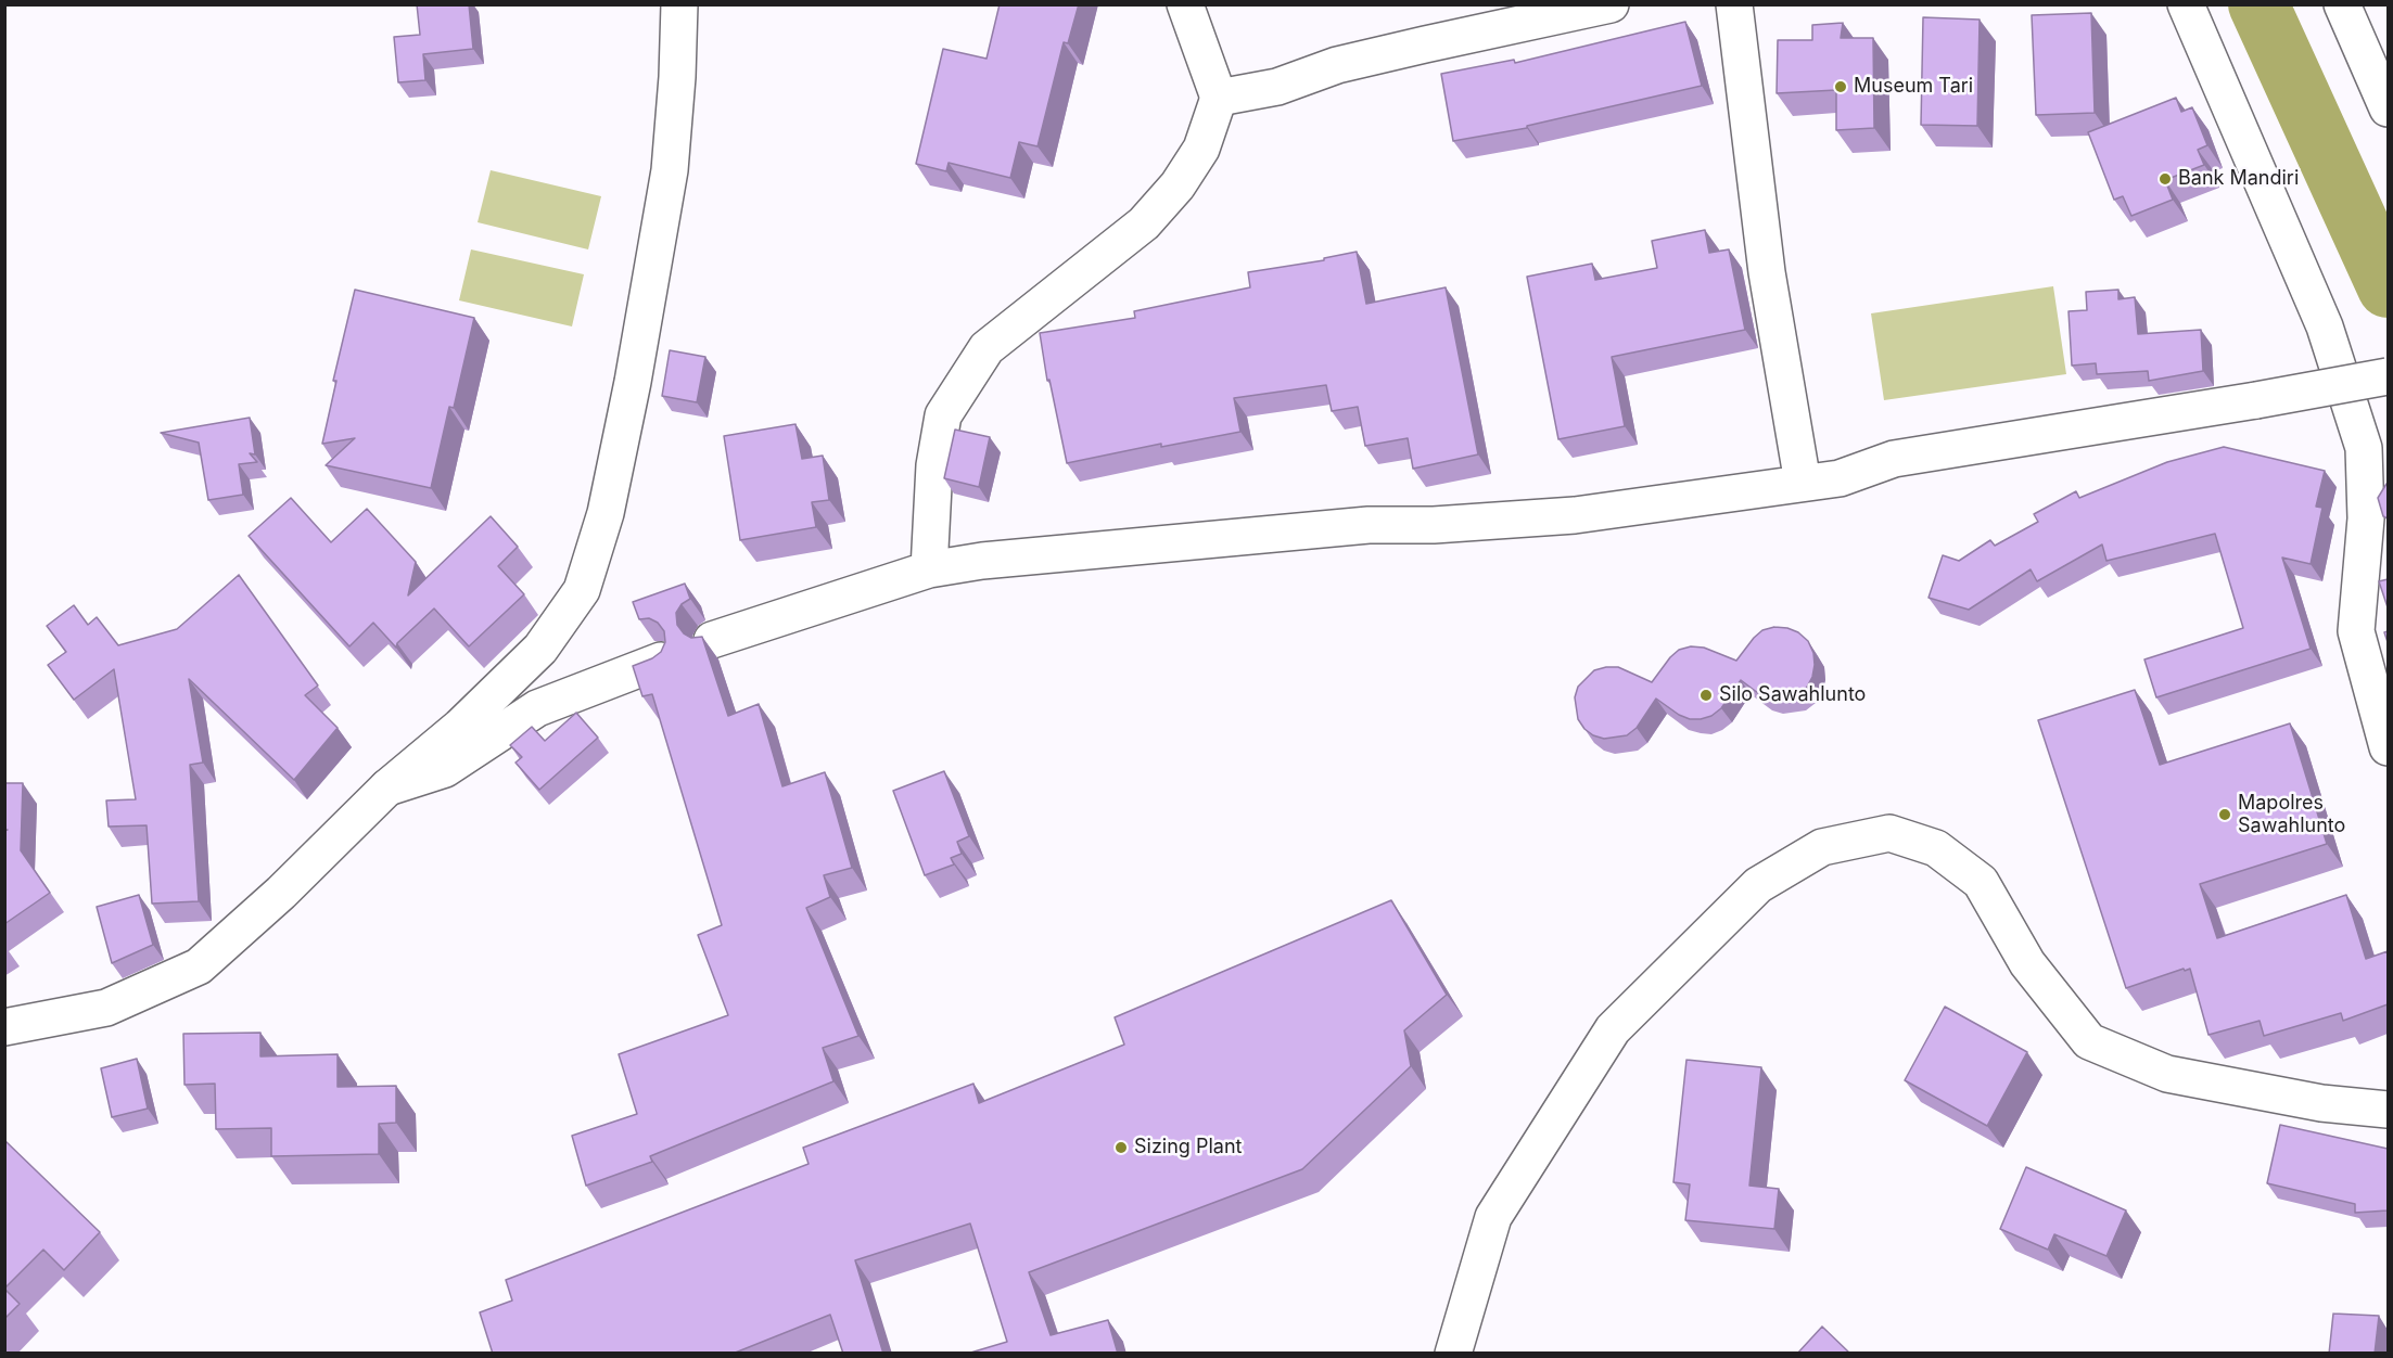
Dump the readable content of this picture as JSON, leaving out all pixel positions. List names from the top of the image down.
{
  "places": [
    "Museum Tari",
    "Bank Mandiri",
    "Silo Sawahlunto",
    "Mapolres Sawahlunto",
    "Sizing Plant"
  ]
}
